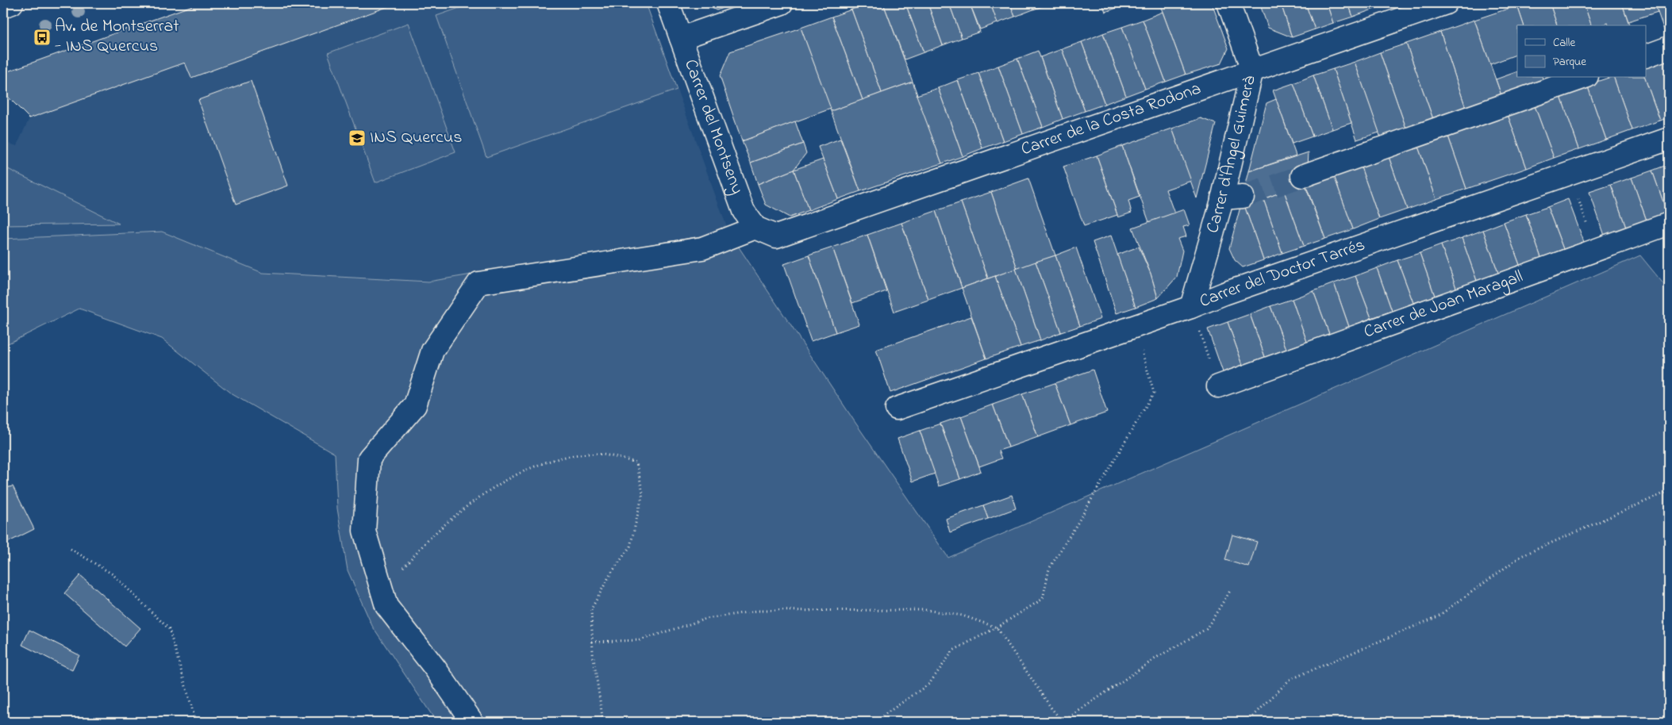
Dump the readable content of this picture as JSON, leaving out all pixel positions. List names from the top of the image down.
{
  "streets": {
    "street": [
      "Carrer de la Costa Rodona",
      "Carrer del Montseny",
      "Carrer d'Àngel Guimerà",
      "Carrer del Doctor Tarrés",
      "Carrer de Joan Maragall"
    ]
  },
  "crossings": [
    ["Carrer de la Costa Rodona", "Carrer del Montseny"],
    ["Carrer de la Costa Rodona", "Carrer d'Àngel Guimerà"],
    ["Carrer d'Àngel Guimerà", "Carrer del Doctor Tarrés"]
  ],
  "places": {
    "bus stop": ["Av. de Montserrat - INS Quercus"],
    "school or university": ["INS Quercus"]
  },
  "legend": ["Calle", "Parque"]
}
